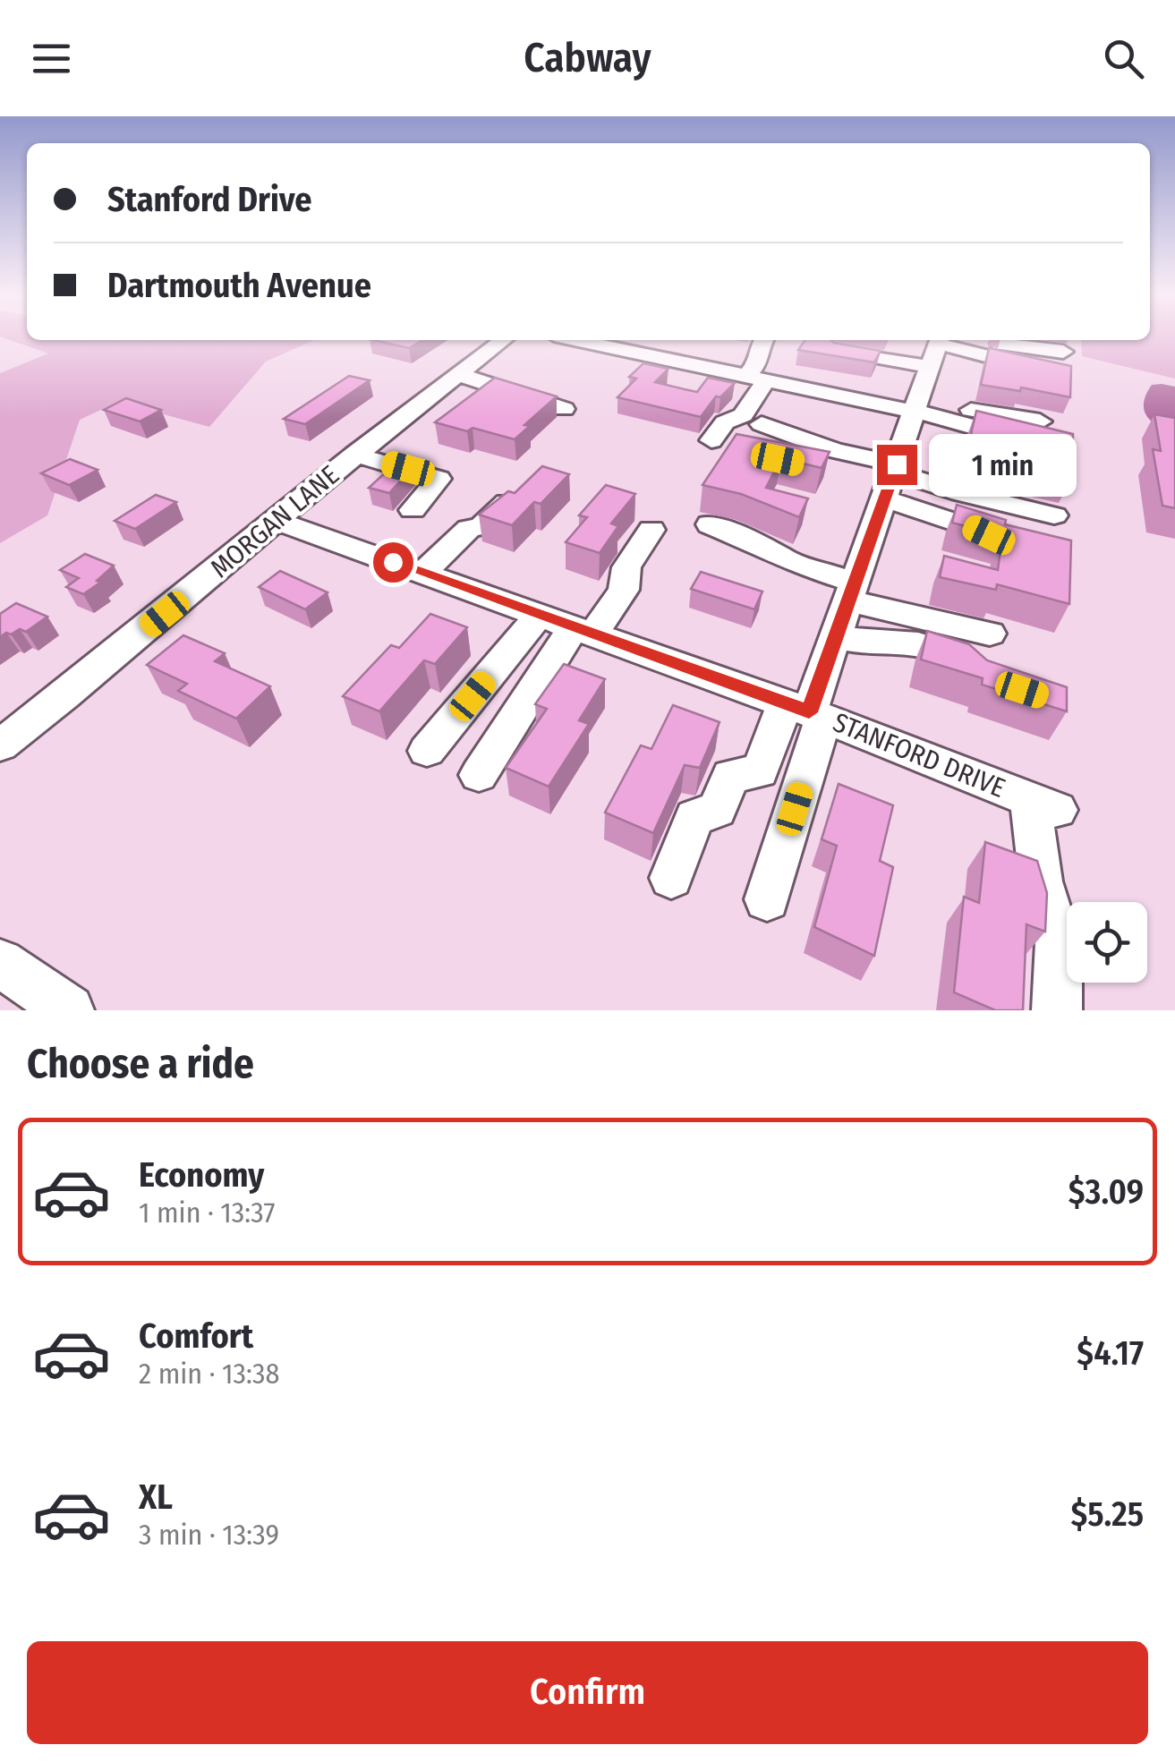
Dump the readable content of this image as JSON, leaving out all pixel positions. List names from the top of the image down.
{
  "streets": {
    "street": ["MORGAN LANE", "STANFORD DRIVE"]
  },
  "crossings": [
    ["MORGAN LANE", "STANFORD DRIVE"]
  ],
  "page": {
    "header": "Cabway",
    "banner": ["Stanford Drive", "Dartmouth Avenue"],
    "bubble": "1 min",
    "heading": "Choose a ride",
    "list": [
      {
        "name": "Economy",
        "note": "1 min · 13:37",
        "value": "$3.09"
      },
      {
        "name": "Comfort",
        "note": "2 min · 13:38",
        "value": "$4.17"
      },
      {
        "name": "XL",
        "note": "3 min · 13:39",
        "value": "$5.25"
      }
    ],
    "buttons": "Confirm"
  }
}
